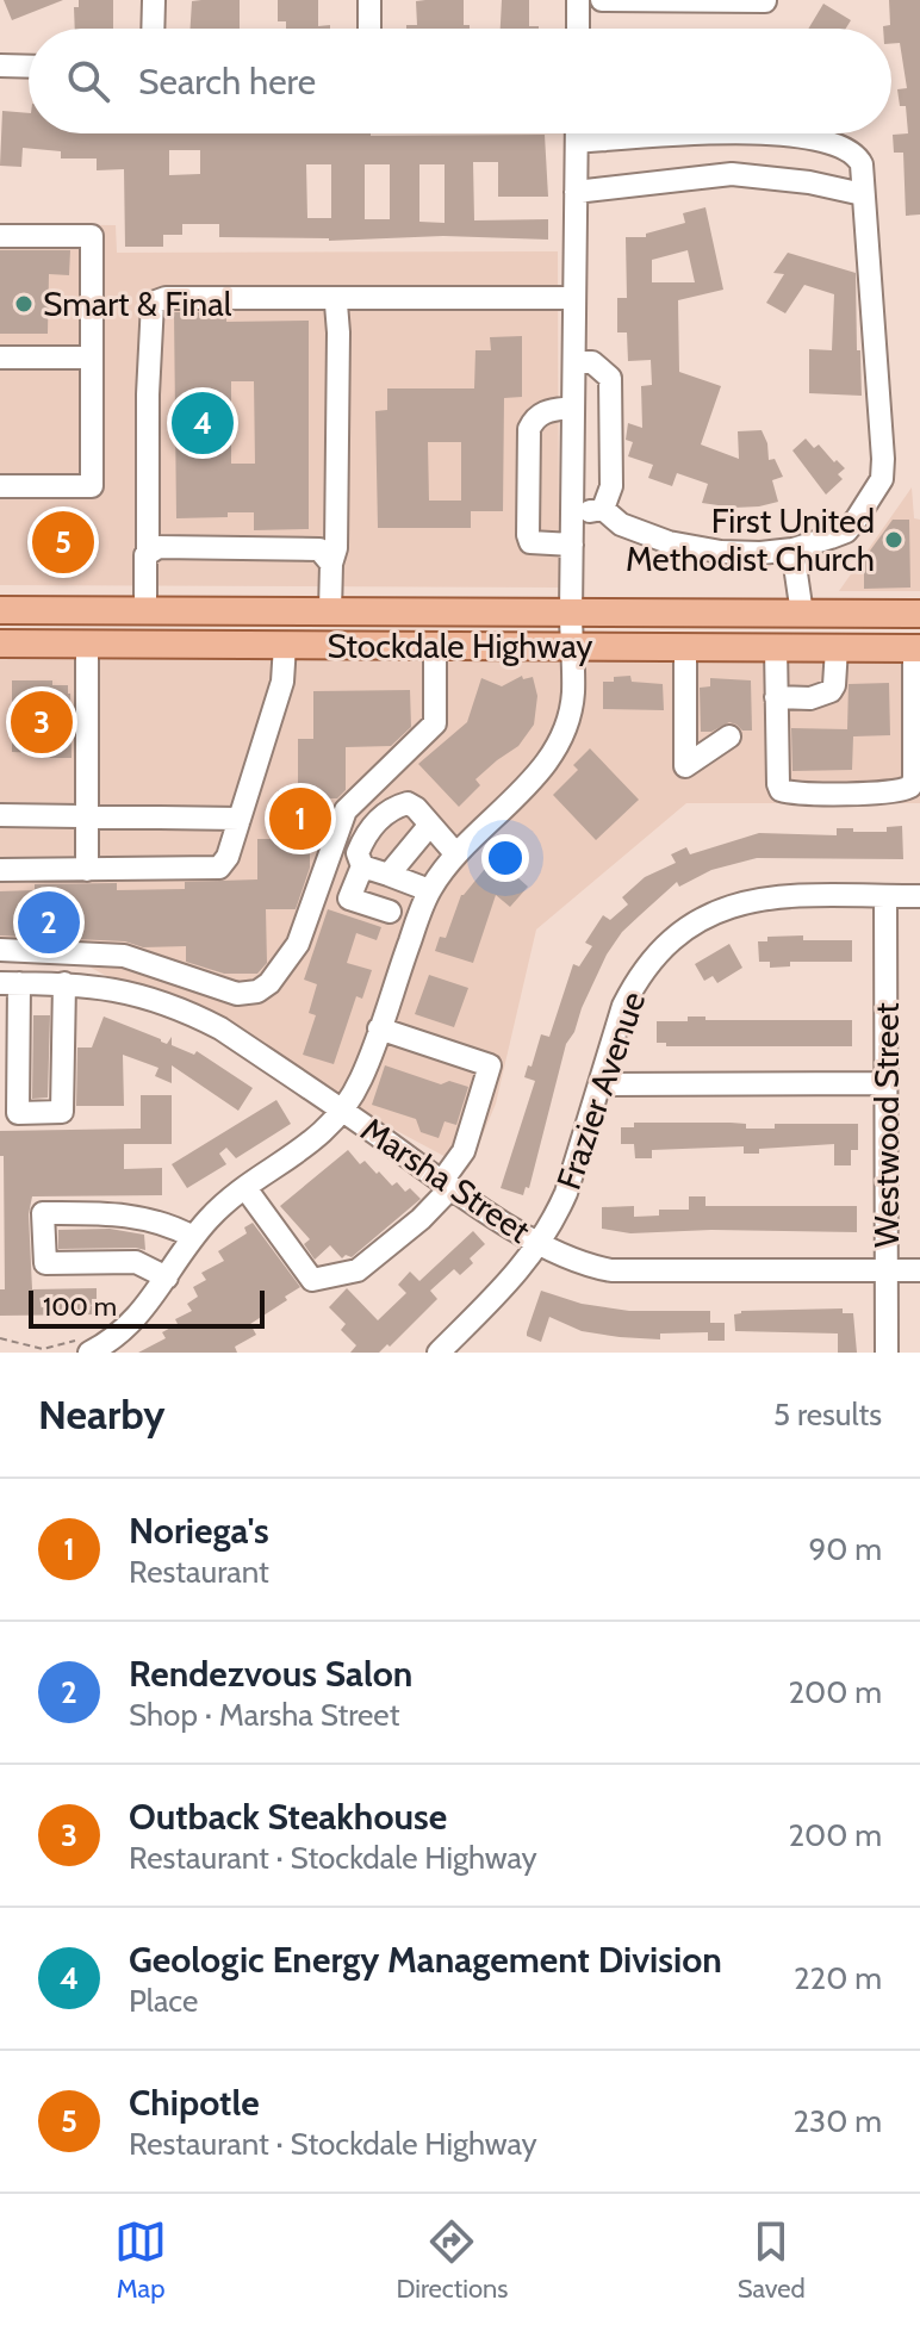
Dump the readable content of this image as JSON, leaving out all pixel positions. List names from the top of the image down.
{
  "streets": {
    "main road": ["Stockdale Highway"],
    "street": ["Frazier Avenue", "Westwood Street", "Marsha Street"]
  },
  "crossings": [
    ["Frazier Avenue", "Westwood Street"],
    ["Frazier Avenue", "Marsha Street"],
    ["Westwood Street", "Marsha Street"]
  ],
  "places": ["Smart & Final", "First United Methodist Church"],
  "scale_bar": "100 m",
  "page": {
    "search": "Search here",
    "pins": [
      "4",
      "5",
      "3",
      "1",
      "2"
    ],
    "scale": "100 m",
    "heading": ["Nearby", "5 results"],
    "list": [
      {
        "mark": "1",
        "name": "Noriega's",
        "note": "Restaurant",
        "value": "90 m"
      },
      {
        "mark": "2",
        "name": "Rendezvous Salon",
        "note": "Shop · Marsha Street",
        "value": "200 m"
      },
      {
        "mark": "3",
        "name": "Outback Steakhouse",
        "note": "Restaurant · Stockdale Highway",
        "value": "200 m"
      },
      {
        "mark": "4",
        "name": "Geologic Energy Management Division",
        "note": "Place",
        "value": "220 m"
      },
      {
        "mark": "5",
        "name": "Chipotle",
        "note": "Restaurant · Stockdale Highway",
        "value": "230 m"
      }
    ],
    "nav": ["Map", "Directions", "Saved"]
  }
}
